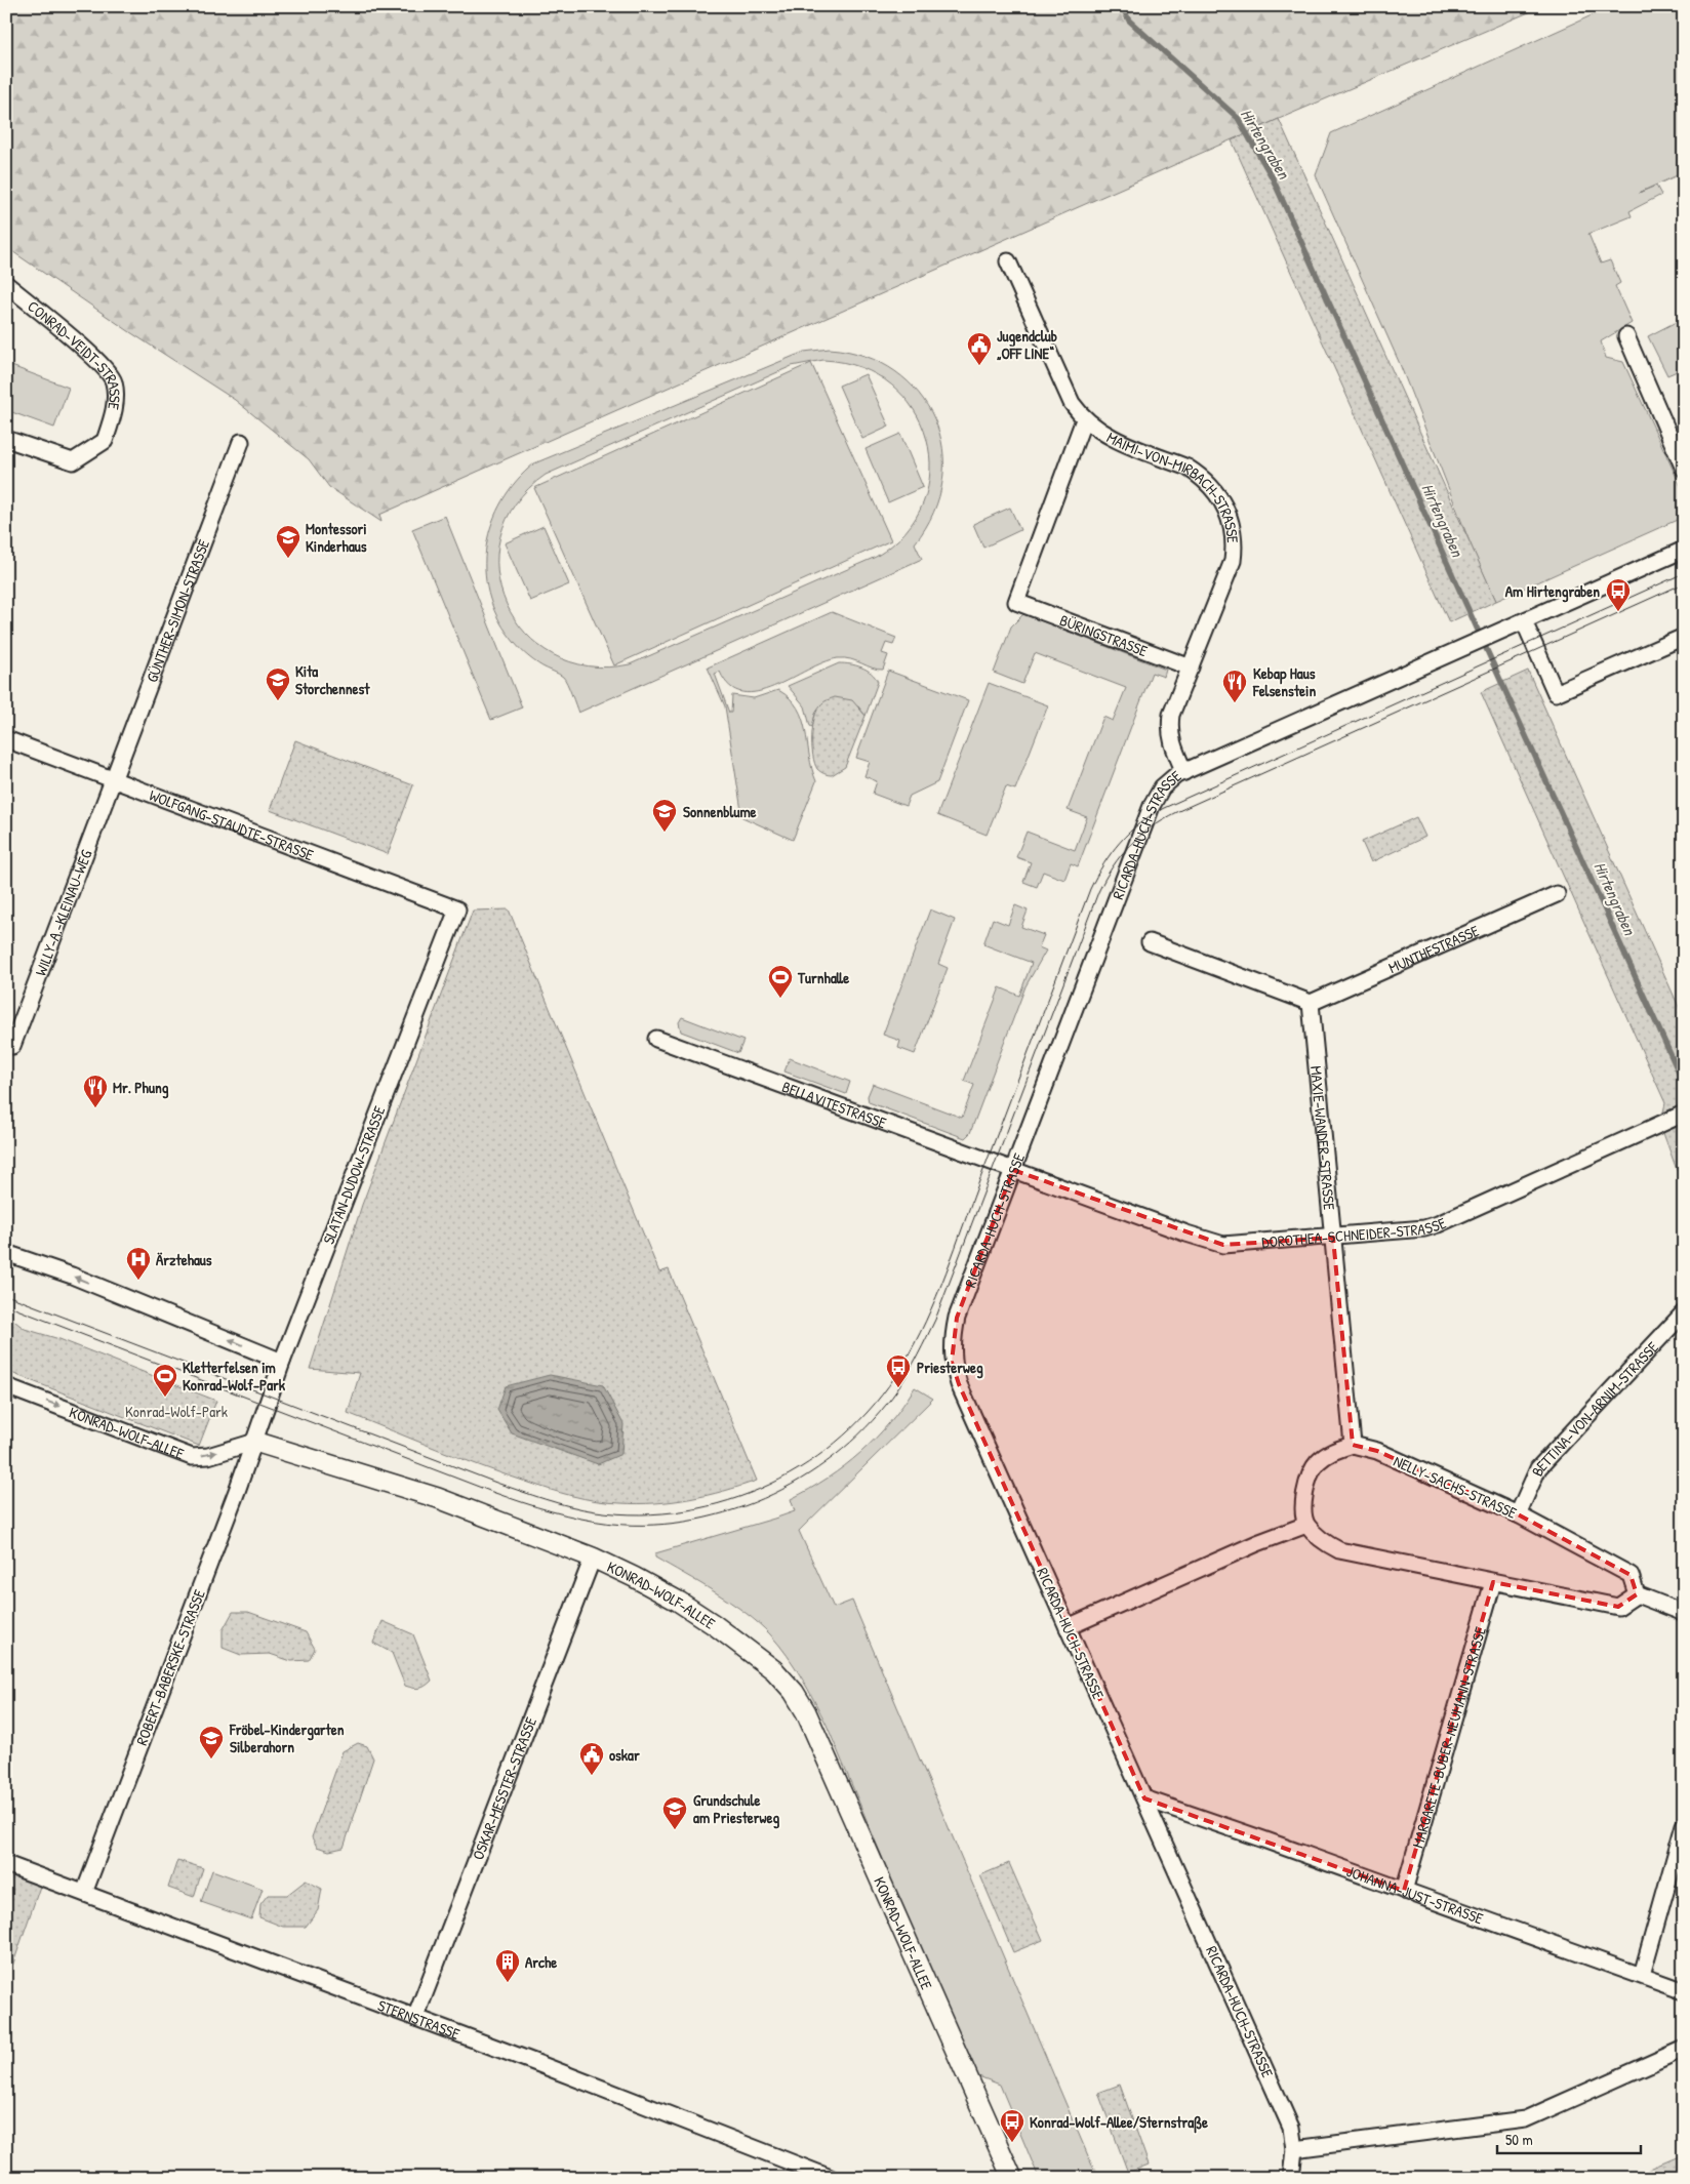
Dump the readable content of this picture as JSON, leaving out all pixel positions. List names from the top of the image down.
{
  "streets": {
    "street": [
      "CONRAD-VEIDT-STRASSE",
      "MAIMI-VON-MIRBACH-STRASSE",
      "GÜNTHER-SIMON-STRASSE",
      "BÜRINGSTRASSE",
      "WOLFGANG-STAUDTE-STRASSE",
      "RICARDA-HUCH-STRASSE",
      "WILLY-A.-KLEINAU-WEG",
      "MUNTHESTRASSE",
      "BELLAVITESTRASSE",
      "MAXIE-WANDER-STRASSE",
      "SLATAN-DUDOW-STRASSE",
      "DOROTHEA-SCHNEIDER-STRASSE",
      "BETTINA-VON-ARNIM-STRASSE",
      "KONRAD-WOLF-ALLEE",
      "NELLY-SACHS-STRASSE",
      "ROBERT-BABERSKE-STRASSE",
      "MARGARETE-BUBER-NEUMANN-STRASSE",
      "OSKAR-MESSTER-STRASSE",
      "JOHANNA-JUST-STRASSE",
      "STERNSTRASSE"
    ]
  },
  "crossings": [
    ["MAIMI-VON-MIRBACH-STRASSE", "BÜRINGSTRASSE"],
    ["MAIMI-VON-MIRBACH-STRASSE", "RICARDA-HUCH-STRASSE"],
    ["GÜNTHER-SIMON-STRASSE", "WOLFGANG-STAUDTE-STRASSE"],
    ["GÜNTHER-SIMON-STRASSE", "WILLY-A.-KLEINAU-WEG"],
    ["WOLFGANG-STAUDTE-STRASSE", "WILLY-A.-KLEINAU-WEG"],
    ["WOLFGANG-STAUDTE-STRASSE", "SLATAN-DUDOW-STRASSE"],
    ["RICARDA-HUCH-STRASSE", "BELLAVITESTRASSE"],
    ["RICARDA-HUCH-STRASSE", "DOROTHEA-SCHNEIDER-STRASSE"],
    ["RICARDA-HUCH-STRASSE", "JOHANNA-JUST-STRASSE"],
    ["MUNTHESTRASSE", "MAXIE-WANDER-STRASSE"],
    ["BELLAVITESTRASSE", "DOROTHEA-SCHNEIDER-STRASSE"],
    ["MAXIE-WANDER-STRASSE", "DOROTHEA-SCHNEIDER-STRASSE"],
    ["MAXIE-WANDER-STRASSE", "NELLY-SACHS-STRASSE"],
    ["SLATAN-DUDOW-STRASSE", "KONRAD-WOLF-ALLEE"],
    ["SLATAN-DUDOW-STRASSE", "ROBERT-BABERSKE-STRASSE"],
    ["BETTINA-VON-ARNIM-STRASSE", "NELLY-SACHS-STRASSE"],
    ["KONRAD-WOLF-ALLEE", "ROBERT-BABERSKE-STRASSE"],
    ["KONRAD-WOLF-ALLEE", "OSKAR-MESSTER-STRASSE"],
    ["ROBERT-BABERSKE-STRASSE", "STERNSTRASSE"],
    ["MARGARETE-BUBER-NEUMANN-STRASSE", "JOHANNA-JUST-STRASSE"],
    ["OSKAR-MESSTER-STRASSE", "STERNSTRASSE"]
  ],
  "water": ["Hirtengraben"],
  "parks": ["Konrad-Wolf-Park"],
  "places": {
    "public building": ["Jugendclub „OFF LINE“", "oskar"],
    "school or university": [
      "Montessori Kinderhaus",
      "Kita Storchennest",
      "Sonnenblume",
      "Fröbel-Kindergarten Silberahorn",
      "Grundschule am Priesterweg"
    ],
    "bus stop": ["Am Hirtengraben", "Priesterweg", "Konrad-Wolf-Allee/Sternstraße"],
    "restaurant": ["Kebap Haus Felsenstein", "Mr. Phung"],
    "sports": ["Turnhalle", "Kletterfelsen im Konrad-Wolf-Park"],
    "hospital": ["Ärztehaus"],
    "building": ["Arche"]
  },
  "scale_bar": "50 m"
}
